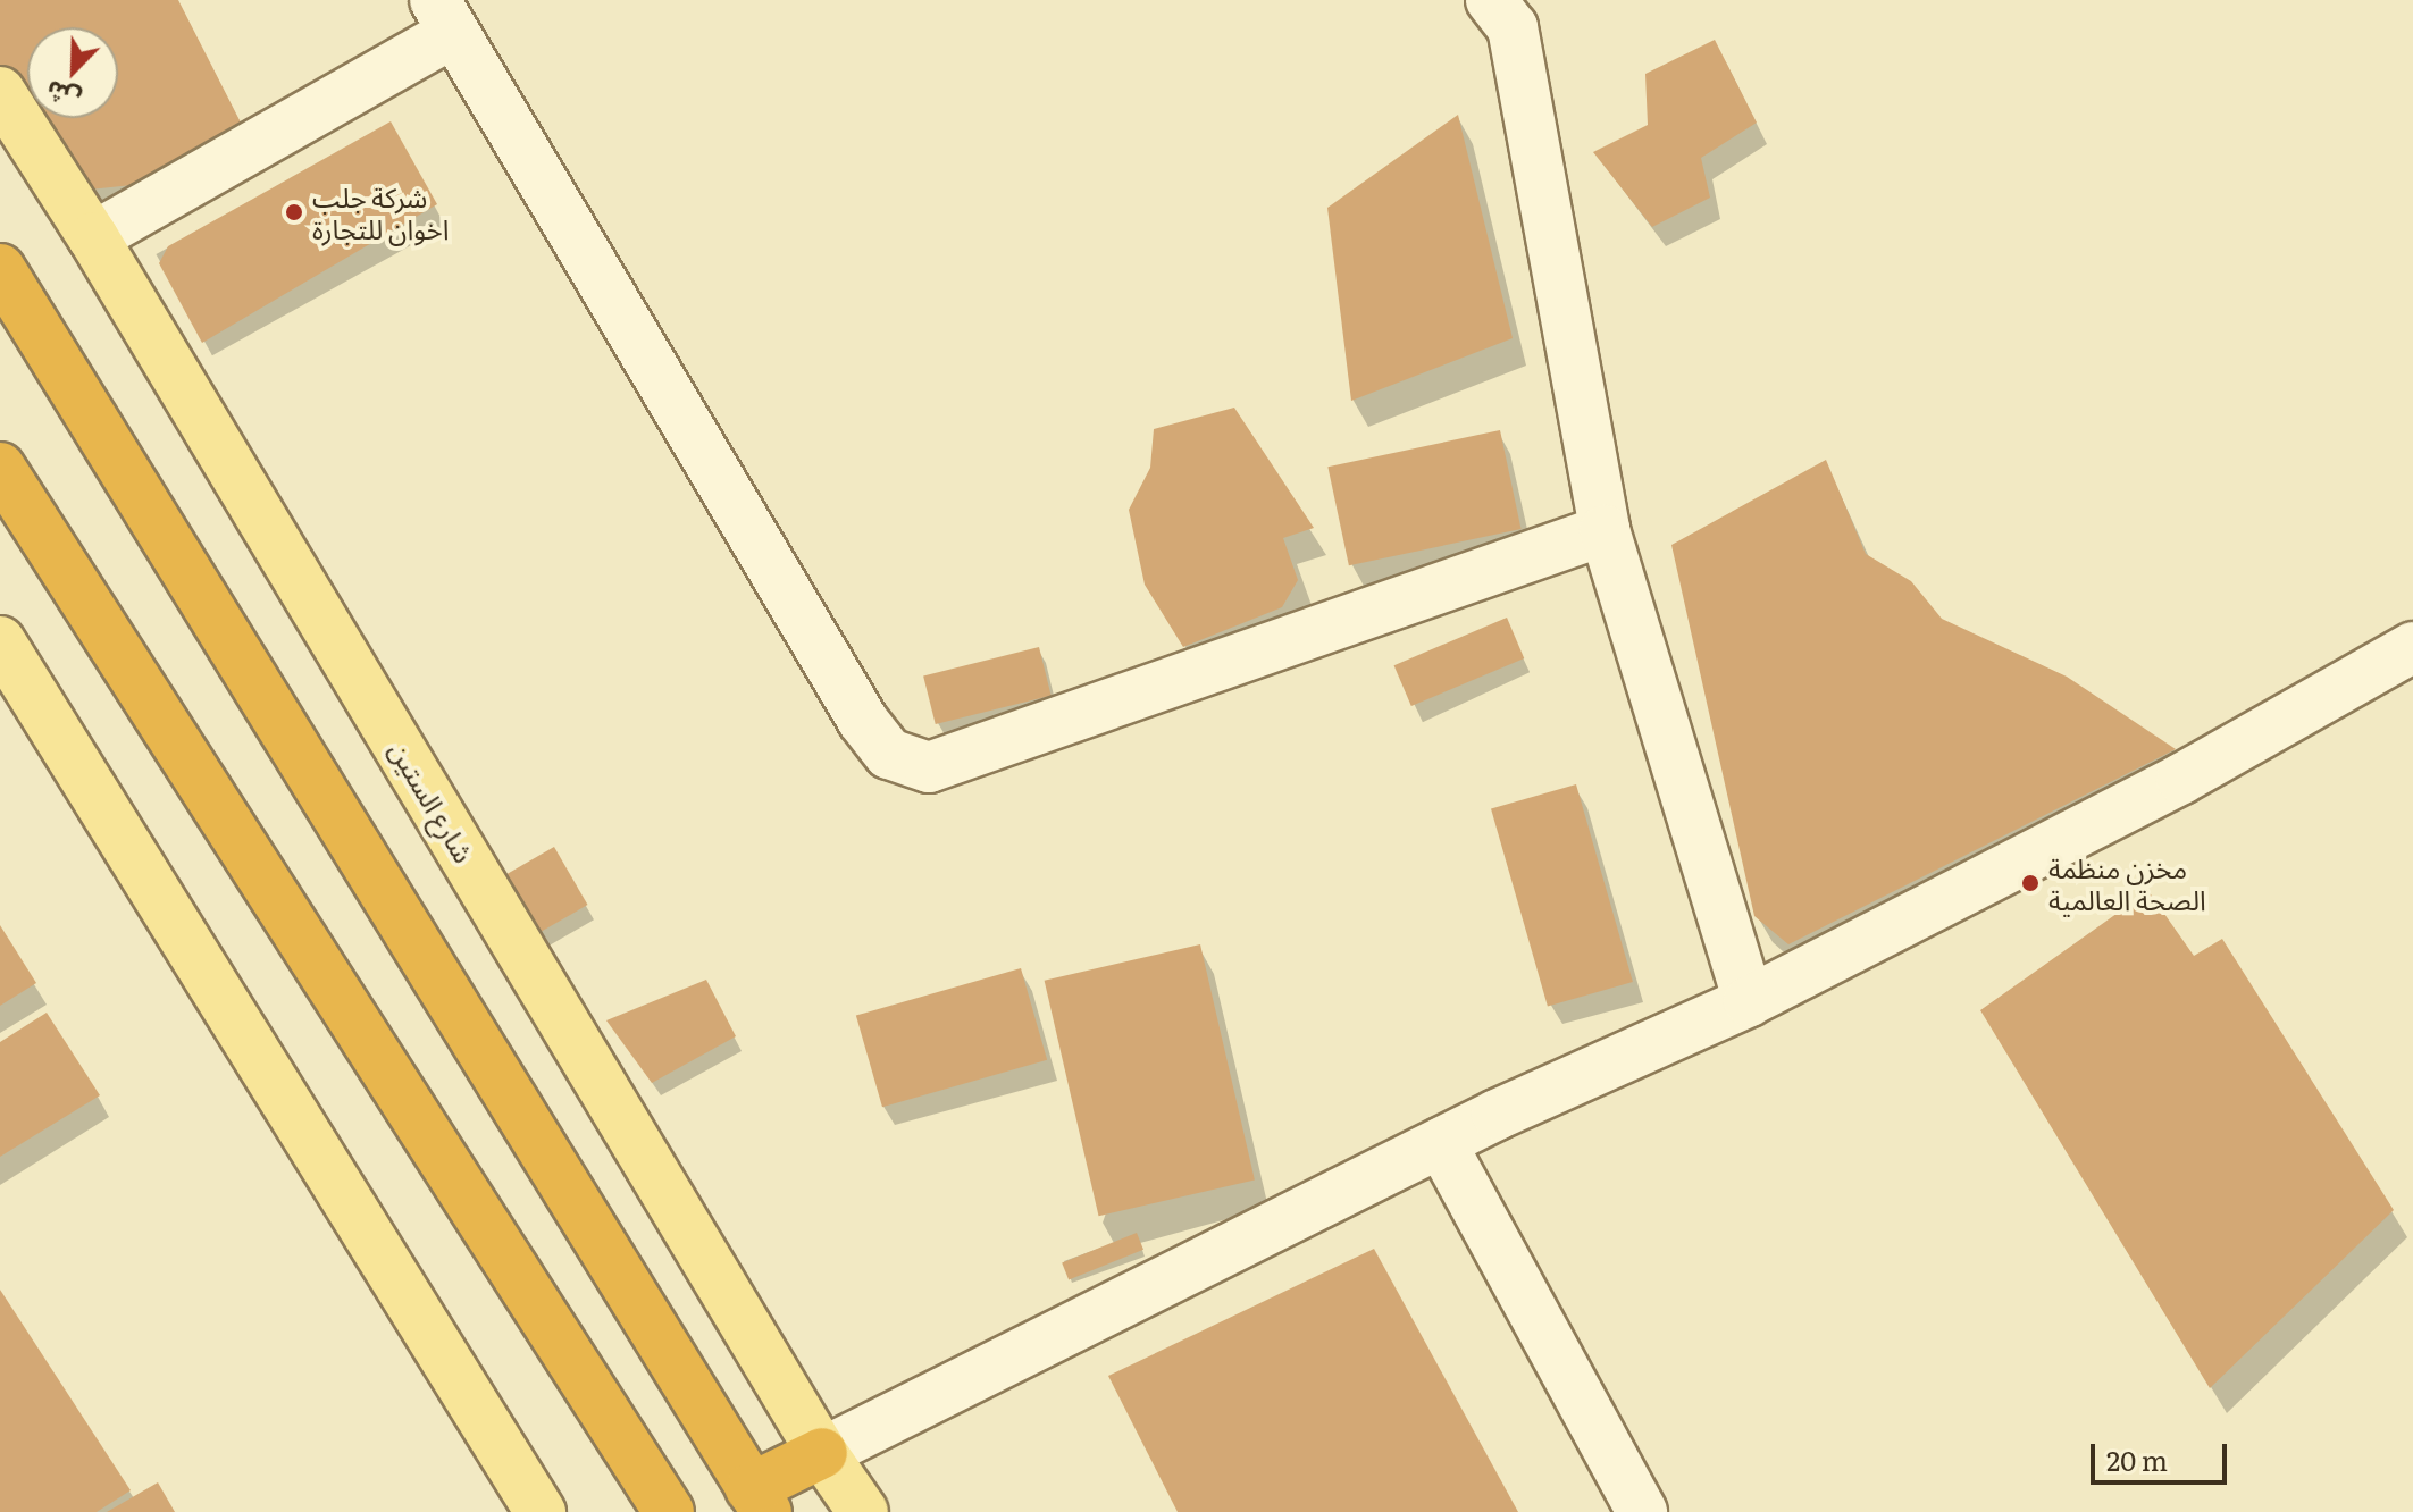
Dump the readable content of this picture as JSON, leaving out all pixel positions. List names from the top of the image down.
{
  "streets": {
    "main road": ["شارع الستين"]
  },
  "places": ["شركة جلب اخوان للتجارة", "مخزن منظمة الصحة العالمية"],
  "scale_bar": "20 m",
  "north": "bottom left"
}
